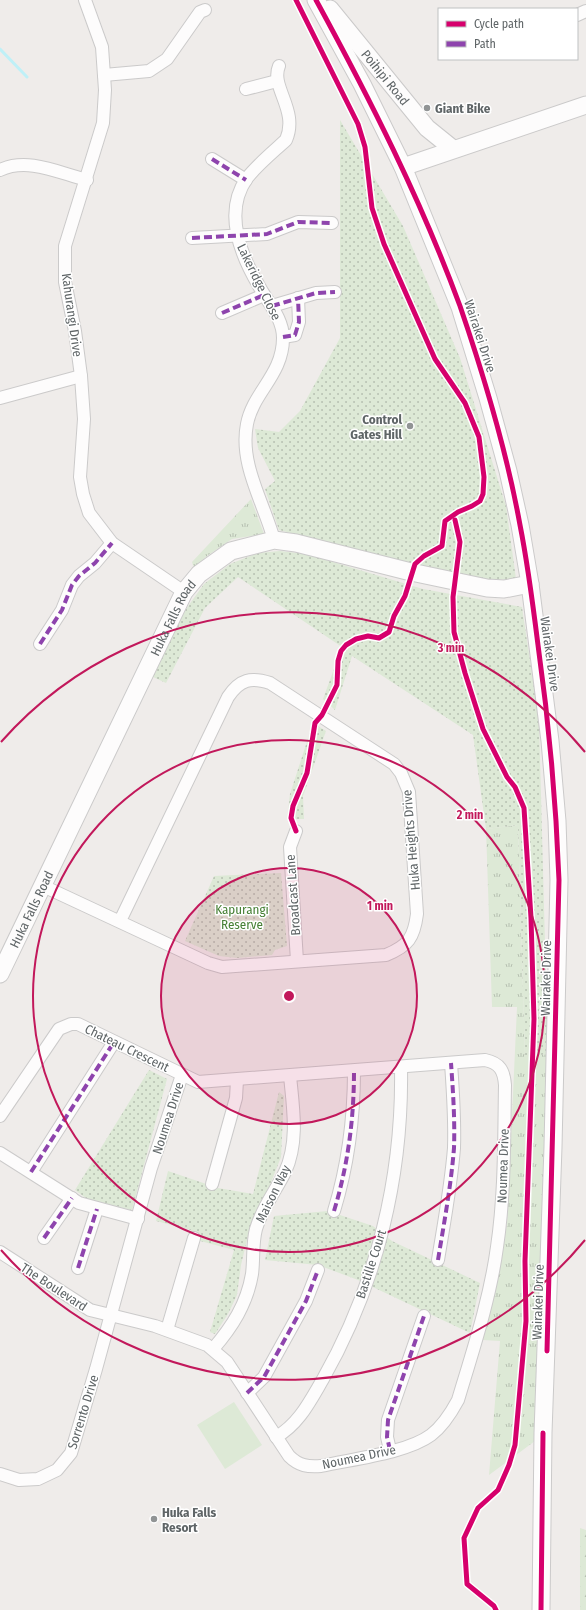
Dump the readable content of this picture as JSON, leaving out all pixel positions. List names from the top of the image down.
{
  "streets": {
    "main road": ["Poihipi Road", "Wairakei Drive", "Huka Falls Road"],
    "street": [
      "Lakeridge Close",
      "Kahurangi Drive",
      "Huka Heights Drive",
      "Broadcast Lane",
      "Chateau Crescent",
      "Noumea Drive",
      "Maison Way",
      "Bastille Court",
      "The Boulevard",
      "Sorrento Drive"
    ]
  },
  "crossings": [
    ["Lakeridge Close", "Huka Falls Road"],
    ["Kahurangi Drive", "Huka Falls Road"],
    ["Wairakei Drive", "Huka Falls Road"],
    ["Huka Falls Road", "Huka Heights Drive"],
    ["Huka Heights Drive", "Broadcast Lane"],
    ["Chateau Crescent", "Noumea Drive"],
    ["Noumea Drive", "Maison Way"],
    ["Noumea Drive", "Bastille Court"],
    ["Noumea Drive", "The Boulevard"],
    ["Noumea Drive", "Sorrento Drive"],
    ["The Boulevard", "Sorrento Drive"]
  ],
  "parks": ["Kapurangi Reserve"],
  "places": ["Giant Bike", "Control Gates Hill", "Huka Falls Resort"],
  "legend": ["Cycle path", "Path"],
  "rings": ["3 min", "2 min", "1 min"]
}
